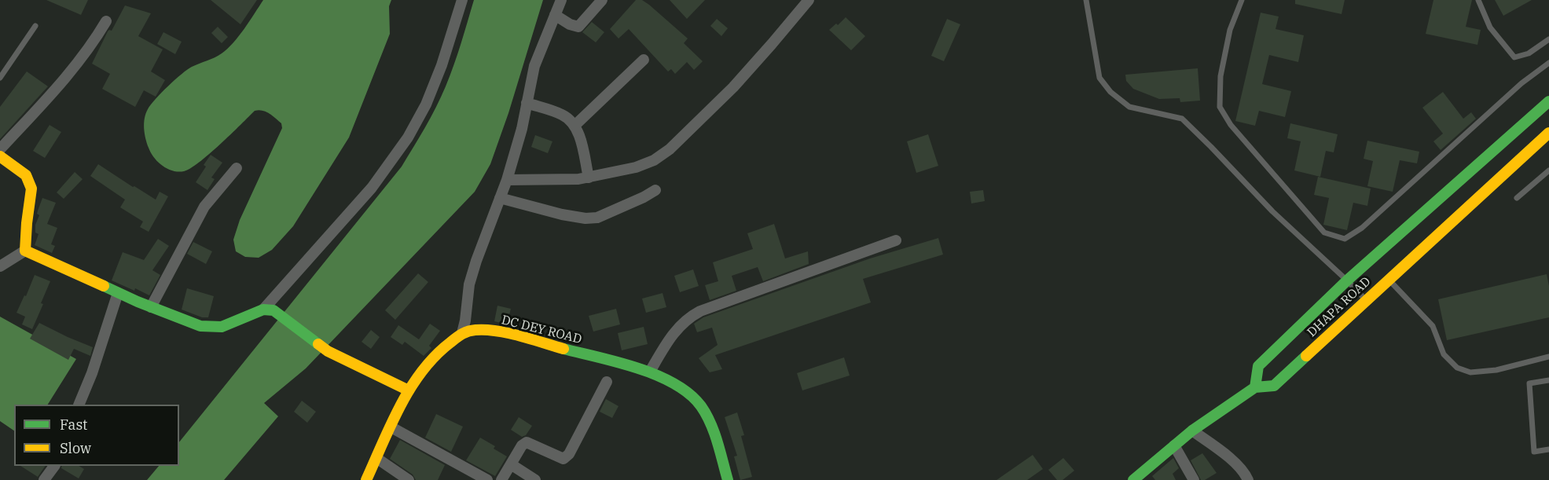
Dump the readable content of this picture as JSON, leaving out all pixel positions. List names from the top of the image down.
{
  "streets": {
    "street": ["DHAPA ROAD", "DC DEY ROAD"]
  },
  "legend": ["Fast", "Slow"]
}
